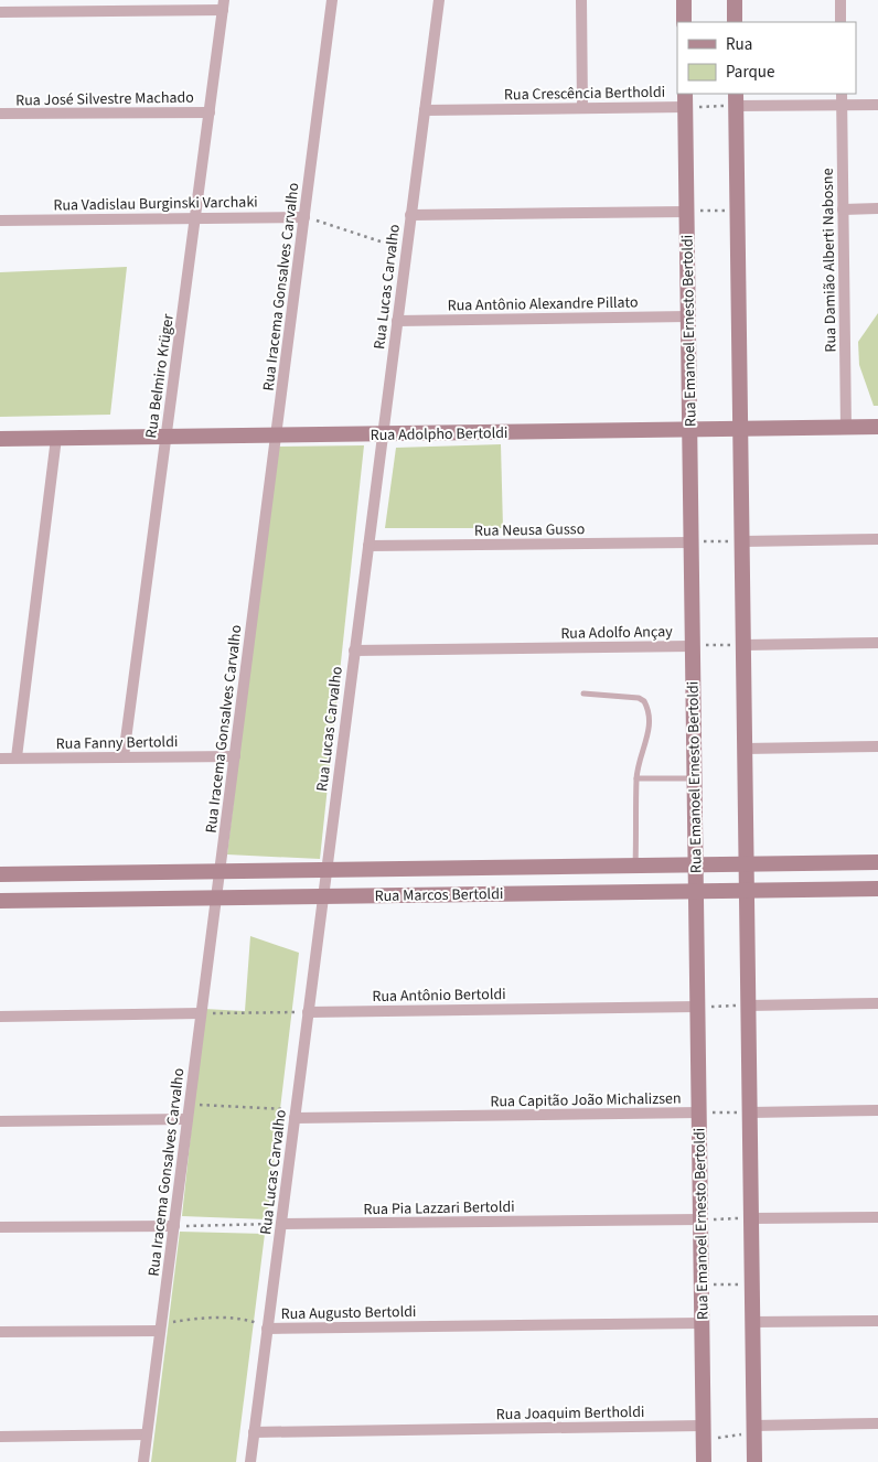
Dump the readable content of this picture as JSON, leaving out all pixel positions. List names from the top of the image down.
{
  "streets": {
    "street": [
      "Rua Crescência Bertholdi",
      "Rua José Silvestre Machado",
      "Rua Vadislau Burginski Varchaki",
      "Rua Damião Alberti Nabosne",
      "Rua Iracema Gonsalves Carvalho",
      "Rua Lucas Carvalho",
      "Rua Antônio Alexandre Pillato",
      "Rua Emanoel Ernesto Bertoldi",
      "Rua Belmiro Krüger",
      "Rua Adolpho Bertoldi",
      "Rua Neusa Gusso",
      "Rua Adolfo Ançay",
      "Rua Fanny Bertoldi",
      "Rua Marcos Bertoldi",
      "Rua Antônio Bertoldi",
      "Rua Capitão João Michalizsen",
      "Rua Pia Lazzari Bertoldi",
      "Rua Augusto Bertoldi",
      "Rua Joaquim Bertholdi"
    ]
  },
  "crossings": [
    ["Rua Crescência Bertholdi", "Rua Lucas Carvalho"],
    ["Rua Crescência Bertholdi", "Rua Emanoel Ernesto Bertoldi"],
    ["Rua José Silvestre Machado", "Rua Belmiro Krüger"],
    ["Rua Vadislau Burginski Varchaki", "Rua Iracema Gonsalves Carvalho"],
    ["Rua Vadislau Burginski Varchaki", "Rua Belmiro Krüger"],
    ["Rua Damião Alberti Nabosne", "Rua Adolpho Bertoldi"],
    ["Rua Iracema Gonsalves Carvalho", "Rua Adolpho Bertoldi"],
    ["Rua Iracema Gonsalves Carvalho", "Rua Fanny Bertoldi"],
    ["Rua Iracema Gonsalves Carvalho", "Rua Marcos Bertoldi"],
    ["Rua Iracema Gonsalves Carvalho", "Rua Augusto Bertoldi"],
    ["Rua Lucas Carvalho", "Rua Antônio Alexandre Pillato"],
    ["Rua Lucas Carvalho", "Rua Adolpho Bertoldi"],
    ["Rua Lucas Carvalho", "Rua Neusa Gusso"],
    ["Rua Lucas Carvalho", "Rua Adolfo Ançay"],
    ["Rua Lucas Carvalho", "Rua Marcos Bertoldi"],
    ["Rua Lucas Carvalho", "Rua Antônio Bertoldi"],
    ["Rua Lucas Carvalho", "Rua Capitão João Michalizsen"],
    ["Rua Lucas Carvalho", "Rua Pia Lazzari Bertoldi"],
    ["Rua Lucas Carvalho", "Rua Augusto Bertoldi"],
    ["Rua Lucas Carvalho", "Rua Joaquim Bertholdi"],
    ["Rua Antônio Alexandre Pillato", "Rua Emanoel Ernesto Bertoldi"],
    ["Rua Emanoel Ernesto Bertoldi", "Rua Adolpho Bertoldi"],
    ["Rua Emanoel Ernesto Bertoldi", "Rua Neusa Gusso"],
    ["Rua Emanoel Ernesto Bertoldi", "Rua Adolfo Ançay"],
    ["Rua Emanoel Ernesto Bertoldi", "Rua Marcos Bertoldi"],
    ["Rua Emanoel Ernesto Bertoldi", "Rua Antônio Bertoldi"],
    ["Rua Emanoel Ernesto Bertoldi", "Rua Capitão João Michalizsen"],
    ["Rua Emanoel Ernesto Bertoldi", "Rua Pia Lazzari Bertoldi"],
    ["Rua Emanoel Ernesto Bertoldi", "Rua Augusto Bertoldi"],
    ["Rua Emanoel Ernesto Bertoldi", "Rua Joaquim Bertholdi"],
    ["Rua Belmiro Krüger", "Rua Adolpho Bertoldi"],
    ["Rua Belmiro Krüger", "Rua Fanny Bertoldi"]
  ],
  "legend": ["Rua", "Parque"]
}
